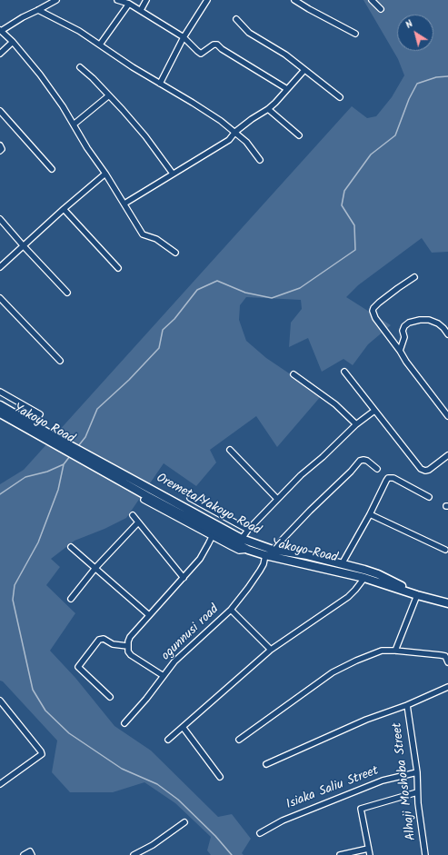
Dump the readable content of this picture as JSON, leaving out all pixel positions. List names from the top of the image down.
{
  "streets": {
    "main road": ["Yakoyo Road", "Oremeta/Yakoyo Road"],
    "street": ["ogunnusi road", "Alhaji Moshoba Street", "Isiaka Saliu Street"]
  },
  "crossings": [
    ["Yakoyo Road", "Oremeta/Yakoyo Road"],
    ["Yakoyo Road", "ogunnusi road"],
    ["Alhaji Moshoba Street", "Isiaka Saliu Street"]
  ],
  "north": "top left"
}
